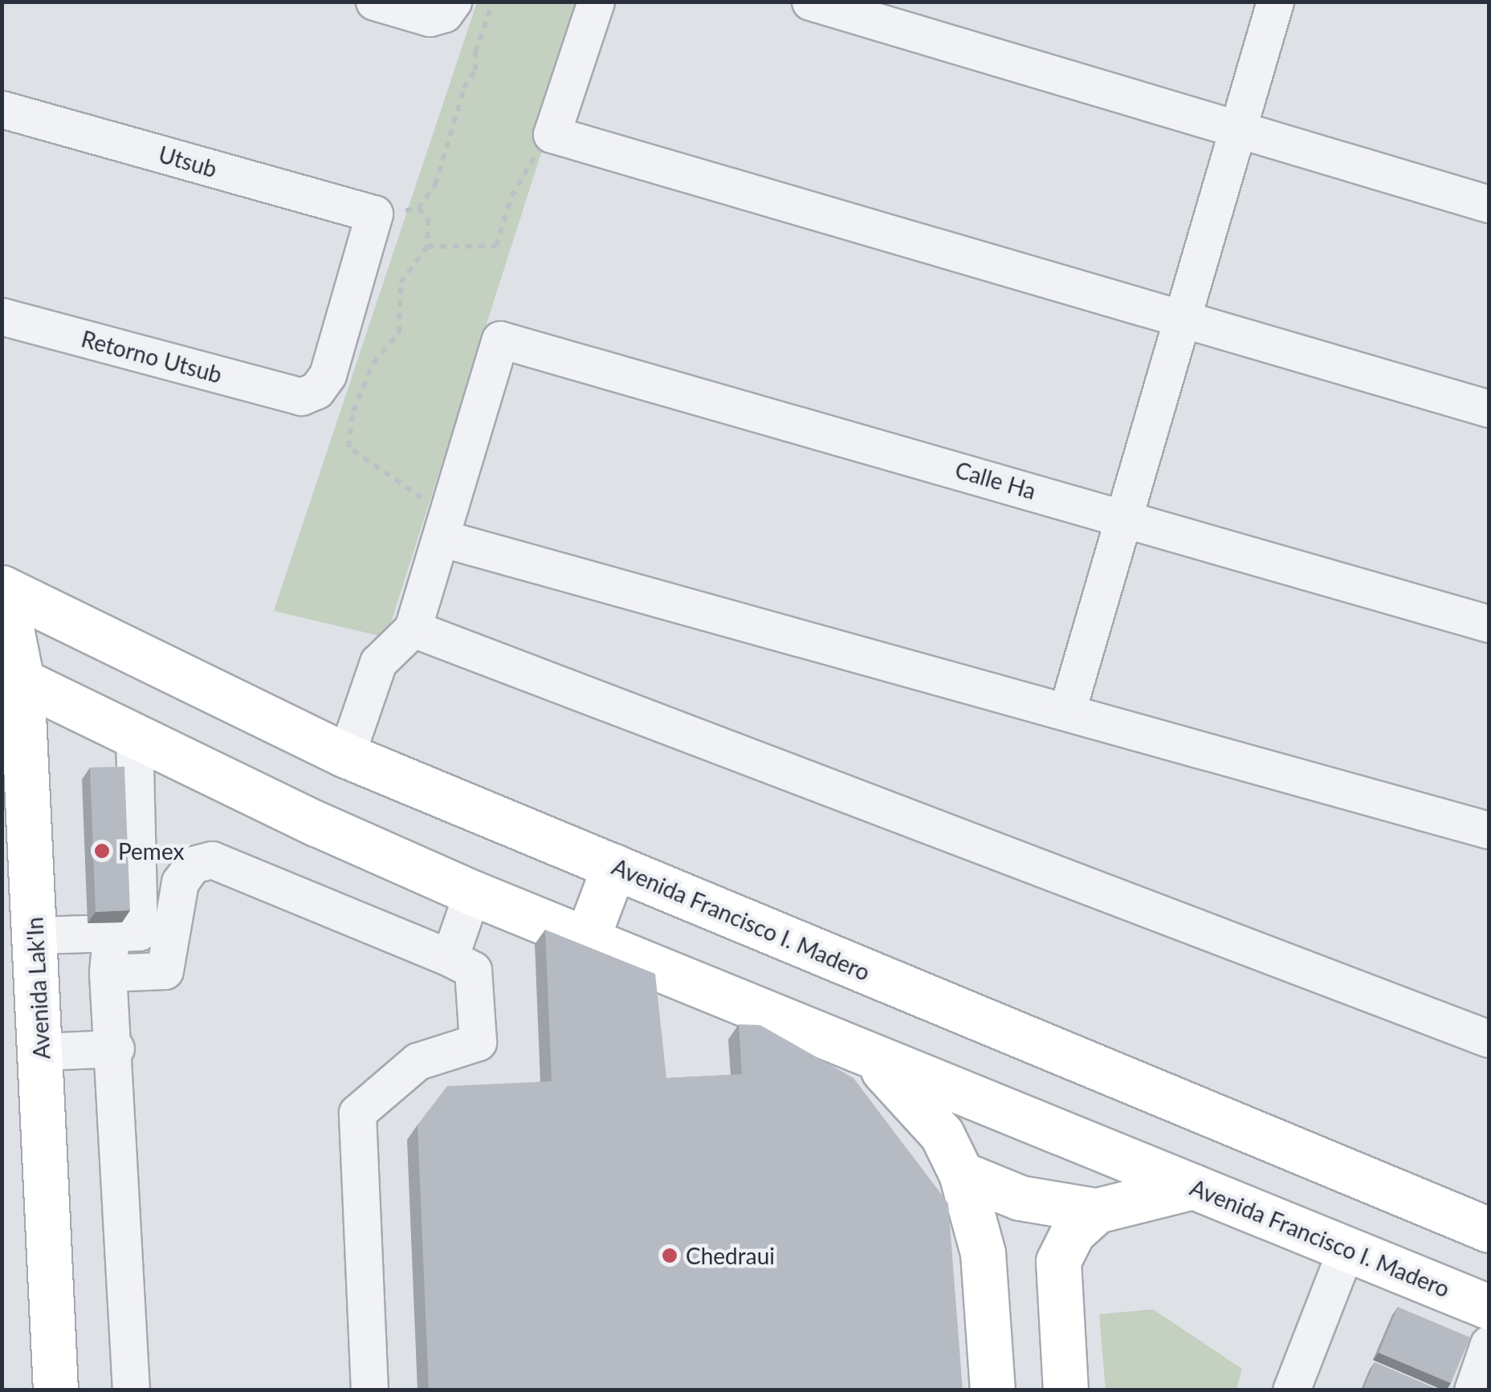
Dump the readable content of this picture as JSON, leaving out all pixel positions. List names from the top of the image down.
{
  "streets": {
    "main road": ["Avenida Francisco I. Madero", "Avenida Lak'In"],
    "street": ["Utsub", "Retorno Utsub", "Calle Ha"]
  },
  "crossings": [
    ["Utsub", "Retorno Utsub"],
    ["Avenida Francisco I. Madero", "Avenida Lak'In"]
  ],
  "places": ["Pemex", "Chedraui"]
}
